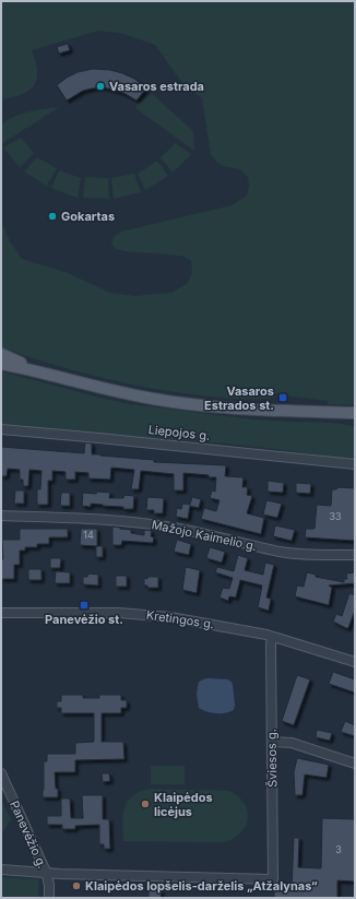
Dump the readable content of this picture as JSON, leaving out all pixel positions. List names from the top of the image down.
{
  "streets": {
    "street": [
      "Liepojos g.",
      "Mažojo Kaimelio g.",
      "Kretingos g.",
      "Šviesos g.",
      "Panevėžio g."
    ]
  },
  "crossings": [
    ["Kretingos g.", "Šviesos g."],
    ["Šviesos g.", "Panevėžio g."]
  ],
  "places": {
    "other": [
      "Vasaros estrada",
      "Gokartas",
      "Klaipėdos licėjus",
      "Klaipėdos lopšelis-darželis „Atžalynas“"
    ],
    "transit": ["Vasaros Estrados st.", "Panevėžio st."]
  },
  "house_numbers": ["33", "14", "3"]
}
